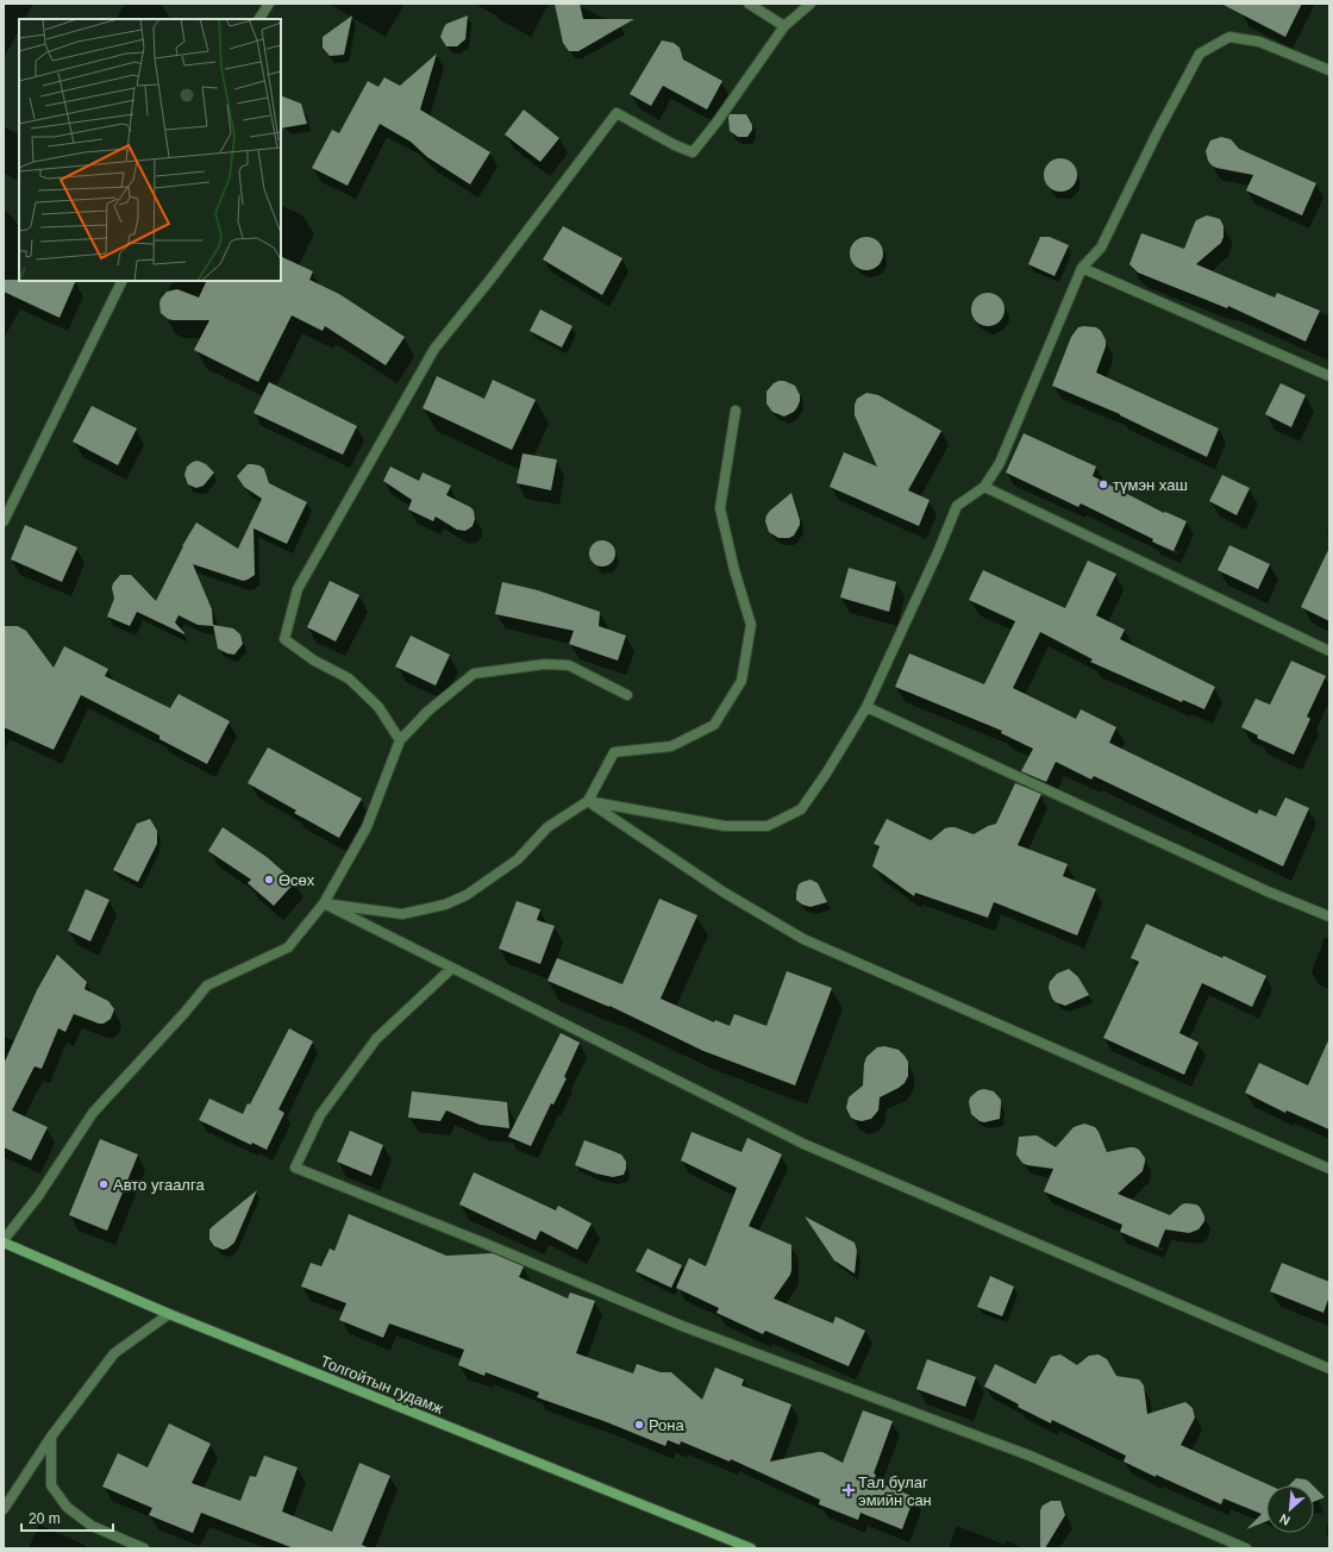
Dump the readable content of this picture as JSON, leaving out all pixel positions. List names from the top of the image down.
{
  "streets": {
    "main road": ["Толгойтын гудамж"]
  },
  "places": {
    "other": [
      "түмэн хаш",
      "Өсөх",
      "Авто угаалга",
      "Рона"
    ],
    "health": ["Тал булаг эмийн сан"]
  },
  "scale_bar": "20 m",
  "north": "bottom left"
}
